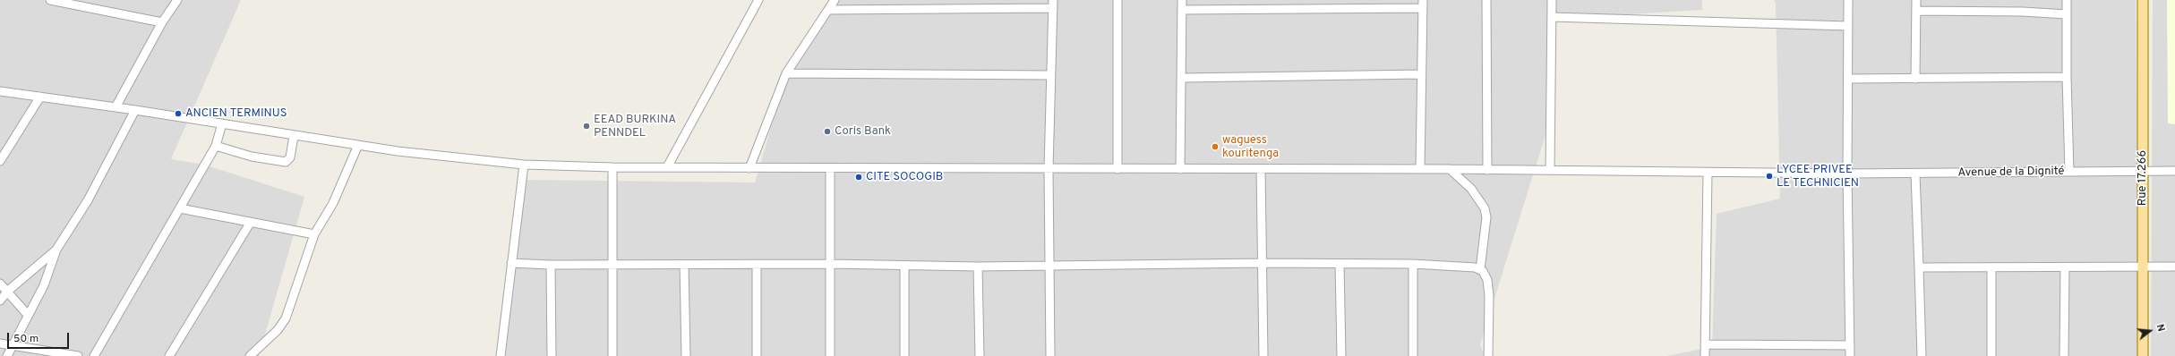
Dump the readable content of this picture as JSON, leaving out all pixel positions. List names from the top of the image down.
{
  "streets": {
    "main road": ["Rue 17.266"],
    "street": ["Avenue de la Dignité"]
  },
  "crossings": [
    ["Avenue de la Dignité", "Rue 17.266"]
  ],
  "places": [
    "ANCIEN TERMINUS",
    "EEAD BURKINA PENNDEL",
    "Coris Bank",
    "waguess kouritenga",
    "LYCEE PRIVEE LE TECHNICIEN",
    "CITE SOCOGIB"
  ],
  "scale_bar": "50 m",
  "north": "right"
}
